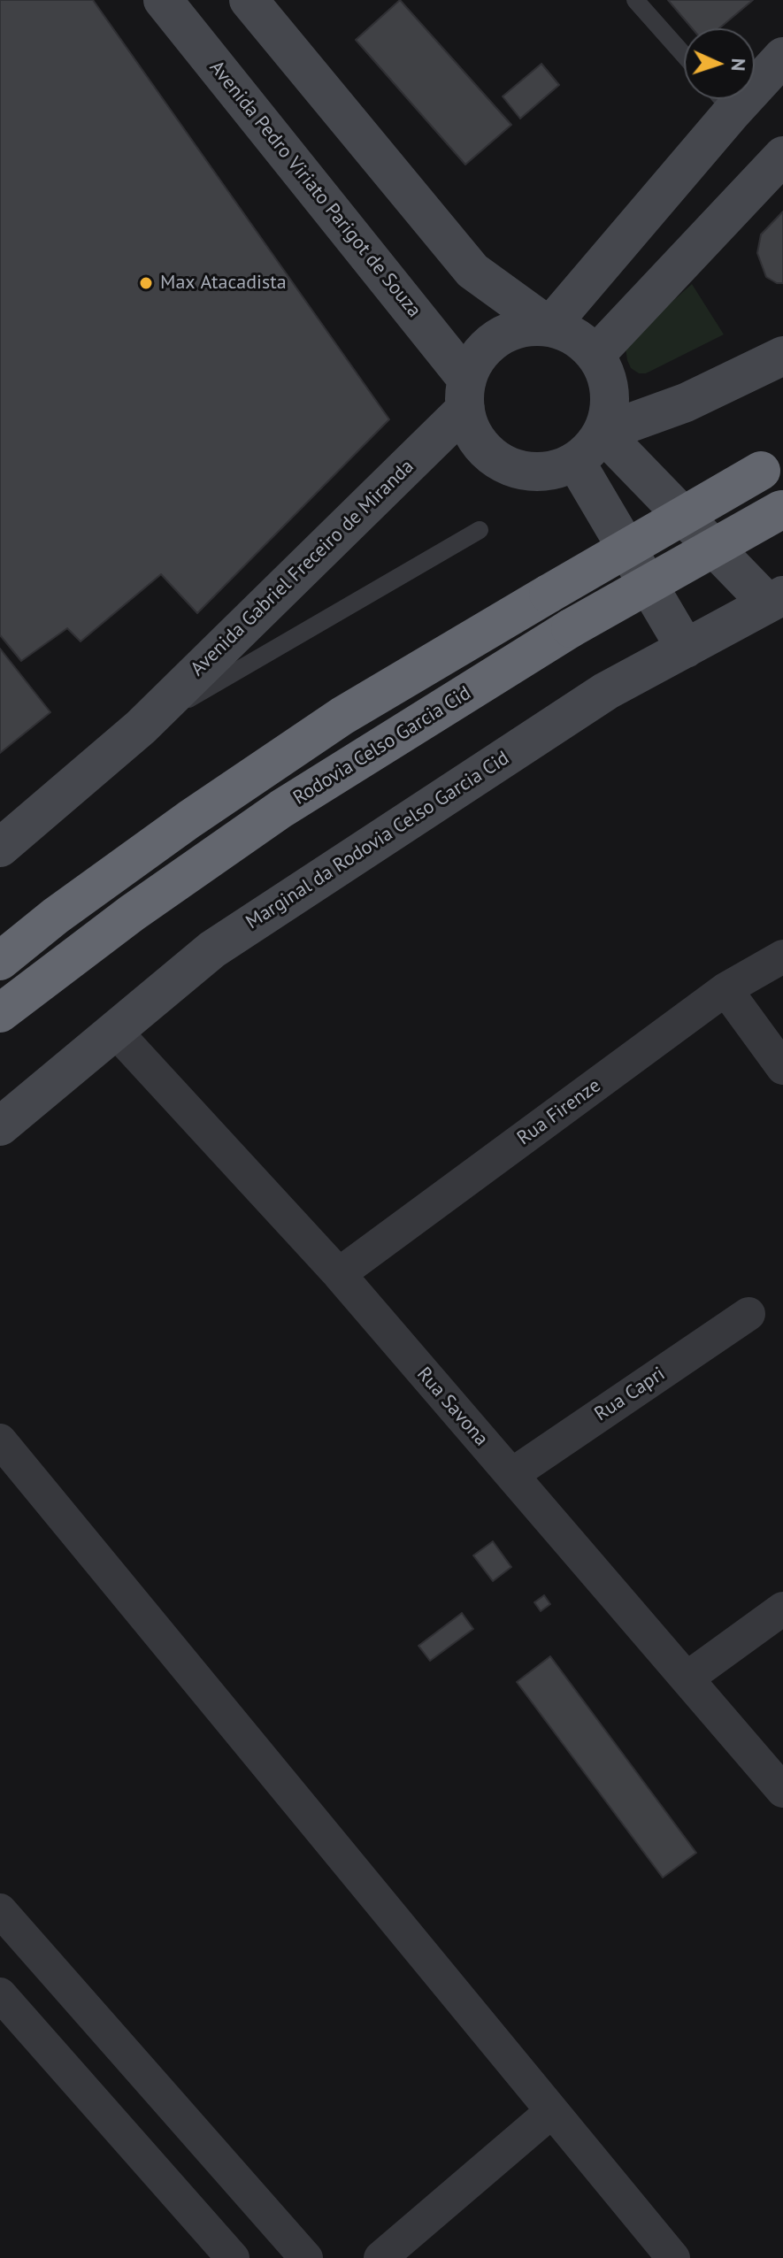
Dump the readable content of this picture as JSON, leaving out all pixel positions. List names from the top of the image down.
{
  "streets": {
    "highway": ["Rodovia Celso Garcia Cid"],
    "street": [
      "Avenida Pedro Viriato Parigot de Souza",
      "Avenida Gabriel Freceiro de Miranda",
      "Marginal da Rodovia Celso Garcia Cid",
      "Rua Firenze",
      "Rua Capri",
      "Rua Savona"
    ]
  },
  "crossings": [
    ["Avenida Pedro Viriato Parigot de Souza", "Avenida Gabriel Freceiro de Miranda"],
    ["Marginal da Rodovia Celso Garcia Cid", "Rua Savona"],
    ["Rua Firenze", "Rua Savona"],
    ["Rua Capri", "Rua Savona"]
  ],
  "places": ["Max Atacadista"],
  "north": "right"
}
